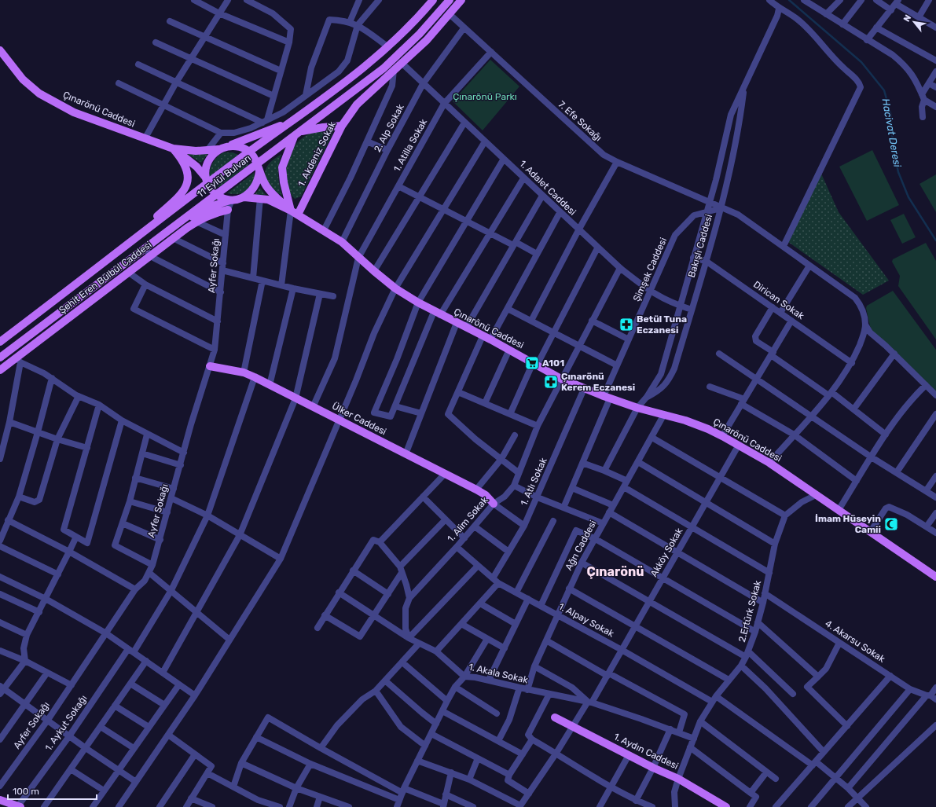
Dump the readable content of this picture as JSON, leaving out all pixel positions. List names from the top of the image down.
{
  "streets": {
    "main road": [
      "Çınarönü Caddesi",
      "1. Akdeniz Sokak",
      "11 Eylül Bulvarı",
      "Şehit Eren Bülbül Caddesi",
      "Ülker Caddesi",
      "1. Aydın Caddesi"
    ],
    "street": [
      "7. Efe Sokağı",
      "2. Alp Sokak",
      "1. Atilla Sokak",
      "1. Adalet Caddesi",
      "Bakışlı Caddesi",
      "Ayfer Sokağı",
      "Şimşek Caddesi",
      "Dirican Sokak",
      "1. Atlı Sokak",
      "1. Alim Sokak",
      "Ağrı Caddesi",
      "Akköy Sokak",
      "2.Ertürk Sokak",
      "1. Alpay Sokak",
      "4. Akarsu Sokak",
      "1. Akala Sokak",
      "1. Aykut Sokağı"
    ]
  },
  "crossings": [
    ["Çınarönü Caddesi", "2. Alp Sokak"],
    ["Çınarönü Caddesi", "1. Atilla Sokak"],
    ["Çınarönü Caddesi", "1. Akdeniz Sokak"],
    ["Çınarönü Caddesi", "Bakışlı Caddesi"],
    ["Çınarönü Caddesi", "Şimşek Caddesi"],
    ["Çınarönü Caddesi", "1. Atlı Sokak"],
    ["Çınarönü Caddesi", "1. Alim Sokak"],
    ["Çınarönü Caddesi", "Ağrı Caddesi"],
    ["Çınarönü Caddesi", "Akköy Sokak"],
    ["7. Efe Sokağı", "2. Alp Sokak"],
    ["7. Efe Sokağı", "1. Atilla Sokak"],
    ["7. Efe Sokağı", "1. Akdeniz Sokak"],
    ["7. Efe Sokağı", "Bakışlı Caddesi"],
    ["7. Efe Sokağı", "Şimşek Caddesi"],
    ["2. Alp Sokak", "1. Adalet Caddesi"],
    ["1. Atilla Sokak", "1. Adalet Caddesi"],
    ["1. Atilla Sokak", "Ülker Caddesi"],
    ["1. Akdeniz Sokak", "1. Adalet Caddesi"],
    ["1. Adalet Caddesi", "Bakışlı Caddesi"],
    ["1. Adalet Caddesi", "Şimşek Caddesi"],
    ["1. Adalet Caddesi", "1. Alim Sokak"],
    ["Bakışlı Caddesi", "Şimşek Caddesi"],
    ["Bakışlı Caddesi", "Dirican Sokak"],
    ["Ayfer Sokağı", "Şehit Eren Bülbül Caddesi"],
    ["Ayfer Sokağı", "Ülker Caddesi"],
    ["Ülker Caddesi", "1. Alim Sokak"],
    ["Ülker Caddesi", "1. Aykut Sokağı"],
    ["1. Atlı Sokak", "1. Alpay Sokak"],
    ["1. Alim Sokak", "1. Alpay Sokak"],
    ["Ağrı Caddesi", "1. Alpay Sokak"],
    ["Ağrı Caddesi", "1. Akala Sokak"],
    ["Akköy Sokak", "1. Alpay Sokak"],
    ["Akköy Sokak", "1. Akala Sokak"],
    ["Akköy Sokak", "1. Aydın Caddesi"],
    ["2.Ertürk Sokak", "1. Alpay Sokak"],
    ["2.Ertürk Sokak", "4. Akarsu Sokak"],
    ["2.Ertürk Sokak", "1. Akala Sokak"],
    ["2.Ertürk Sokak", "1. Aydın Caddesi"]
  ],
  "districts": ["Çınarönü"],
  "water": ["Hacivat Deresi"],
  "parks": ["Çınarönü Parkı"],
  "places": {
    "pharmacy": ["Betül Tuna Eczanesi", "Çınarönü Kerem Eczanesi"],
    "supermarket": ["A101"],
    "mosque": ["İmam Hüseyin Camii"]
  },
  "scale_bar": "100 m",
  "north": "top left"
}
